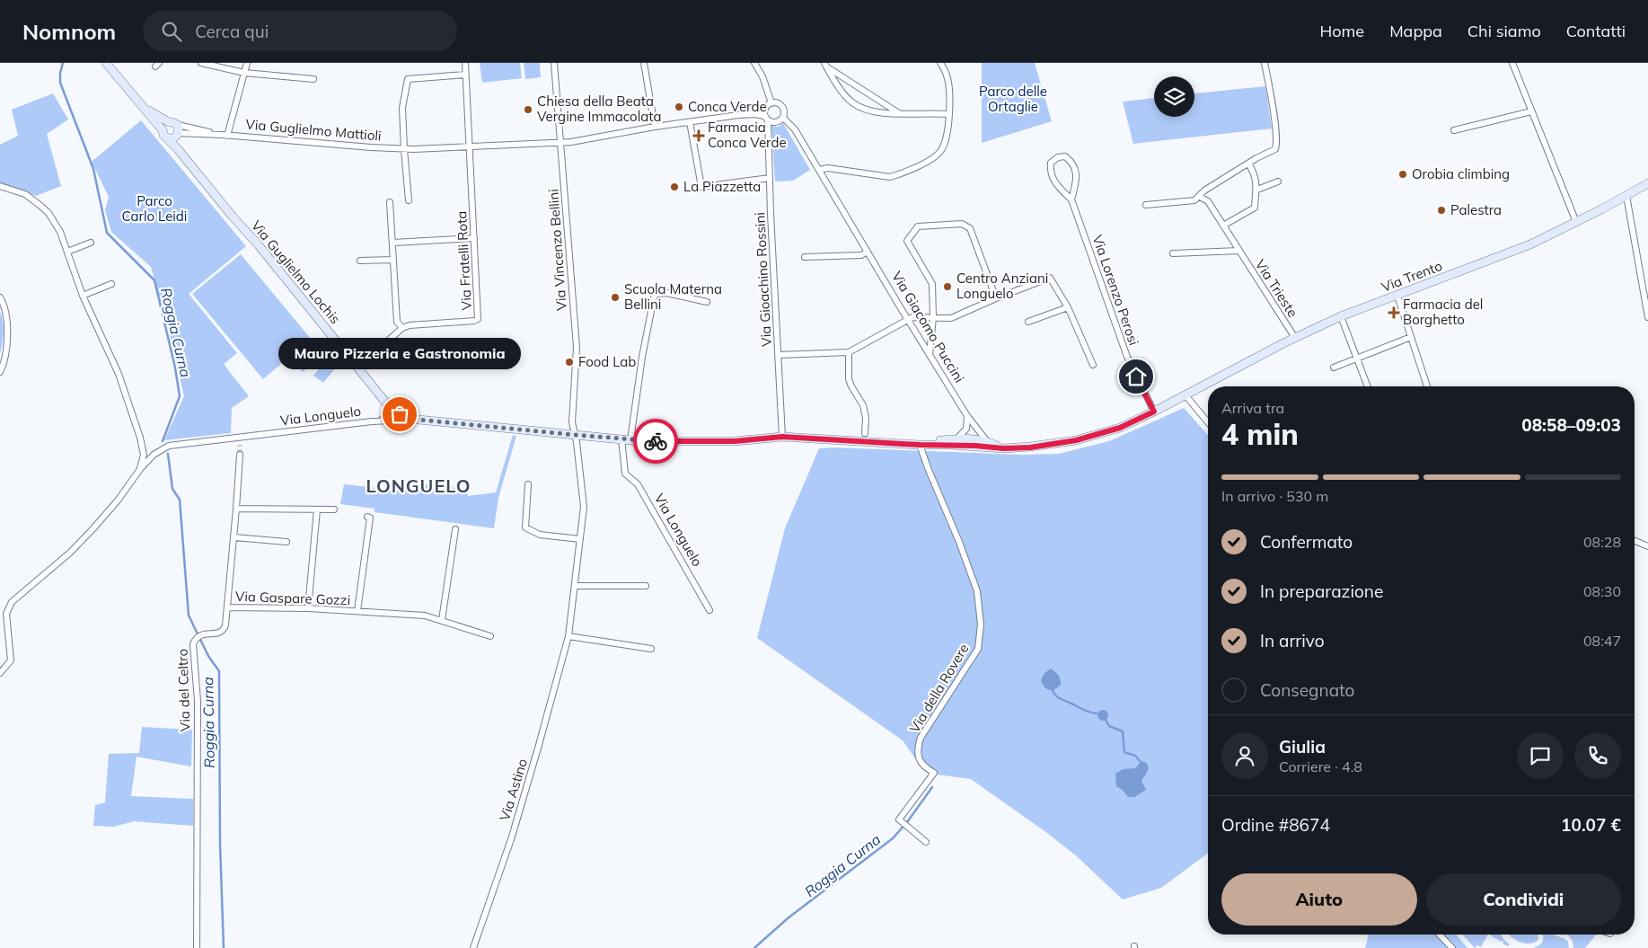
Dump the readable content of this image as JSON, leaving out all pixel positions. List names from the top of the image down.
{
  "streets": {
    "street": [
      "Via Guglielmo Mattioli",
      "Via Vincenzo Bellini",
      "Via Fratelli Rota",
      "Via Guglielmo Lochis",
      "Via Trento",
      "Via Gioachino Rossini",
      "Via Trieste",
      "Via Lorenzo Perosi",
      "Via Giacomo Puccini",
      "Via Longuelo",
      "Via Gaspare Gozzi",
      "Via della Rovere",
      "Via del Celtro",
      "Via Astino"
    ]
  },
  "crossings": [
    ["Via Guglielmo Mattioli", "Via Vincenzo Bellini"],
    ["Via Guglielmo Mattioli", "Via Fratelli Rota"],
    ["Via Guglielmo Mattioli", "Via Guglielmo Lochis"],
    ["Via Guglielmo Mattioli", "Via Gioachino Rossini"],
    ["Via Guglielmo Mattioli", "Via Giacomo Puccini"],
    ["Via Vincenzo Bellini", "Via Longuelo"],
    ["Via Vincenzo Bellini", "Via Astino"],
    ["Via Guglielmo Lochis", "Via Longuelo"],
    ["Via Trento", "Via Trieste"],
    ["Via Trento", "Via Longuelo"],
    ["Via Gioachino Rossini", "Via Giacomo Puccini"],
    ["Via Gioachino Rossini", "Via Longuelo"],
    ["Via Lorenzo Perosi", "Via Longuelo"],
    ["Via Giacomo Puccini", "Via Longuelo"],
    ["Via Longuelo", "Via della Rovere"],
    ["Via Longuelo", "Via Astino"],
    ["Via Gaspare Gozzi", "Via del Celtro"]
  ],
  "districts": ["LONGUELO"],
  "water": ["Roggia Curna"],
  "parks": ["Parco delle Ortaglie", "Parco Carlo Leidi"],
  "places": {
    "other": [
      "Conca Verde",
      "Chiesa della Beata Vergine Immacolata",
      "Orobia climbing",
      "La Piazzetta",
      "Palestra",
      "Centro Anziani Longuelo",
      "Scuola Materna Bellini",
      "Food Lab",
      "Mauro Pizzeria e Gastronomia"
    ],
    "health": ["Farmacia Conca Verde", "Farmacia del Borghetto"]
  },
  "page": {
    "header": "Nomnom",
    "search": "Cerca qui",
    "nav": [
      "Home",
      "Mappa",
      "Chi siamo",
      "Contatti"
    ],
    "bubble": "Mauro Pizzeria e Gastronomia",
    "heading": ["4 min", "Arriva tra", "08:58–09:03"],
    "panel": [
      "Giulia",
      "Corriere · 4.8",
      "Ordine #8674",
      "10.07 €"
    ],
    "bar": "In arrivo · 530 m",
    "list": [
      ["Confermato", "08:28"],
      ["In preparazione", "08:30"],
      ["In arrivo", "08:47"],
      "Consegnato"
    ],
    "buttons": ["Aiuto", "Condividi"]
  }
}
